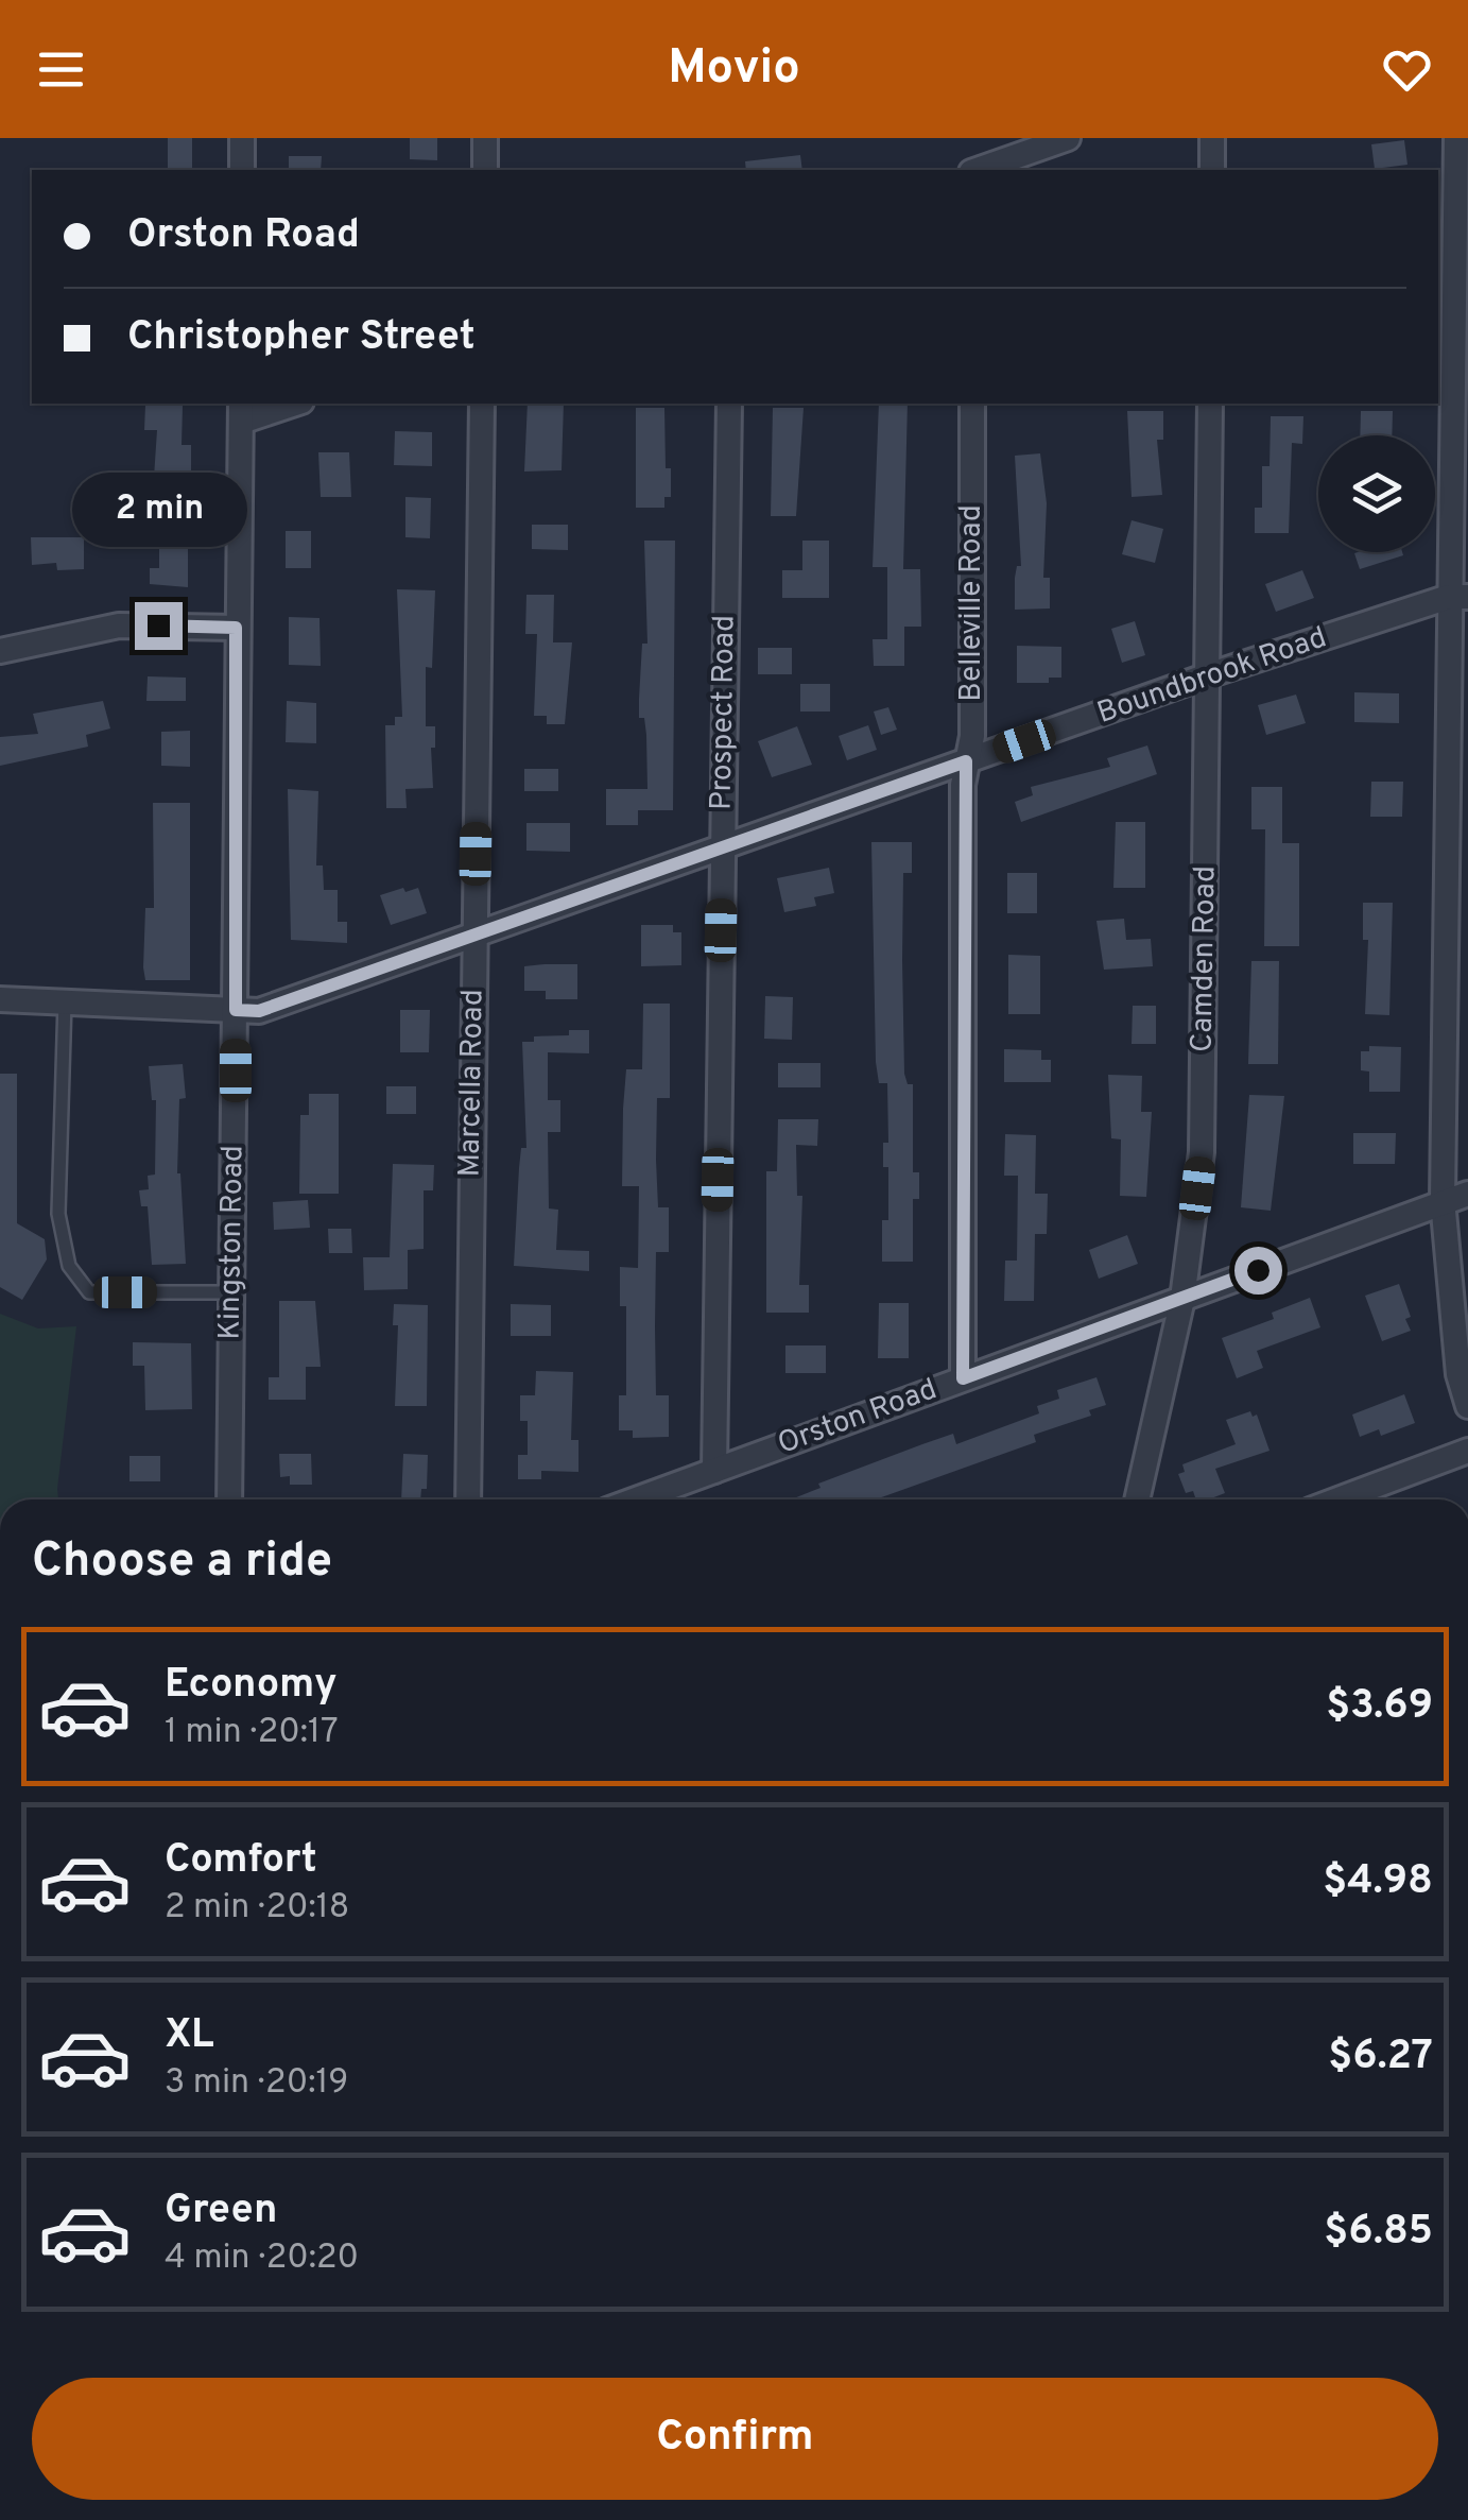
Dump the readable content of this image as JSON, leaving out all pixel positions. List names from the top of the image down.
{
  "streets": {
    "street": [
      "Belleville Road",
      "Boundbrook Road",
      "Prospect Road",
      "Camden Road",
      "Marcella Road",
      "Kingston Road",
      "Orston Road"
    ]
  },
  "crossings": [
    ["Belleville Road", "Boundbrook Road"],
    ["Belleville Road", "Orston Road"],
    ["Boundbrook Road", "Prospect Road"],
    ["Boundbrook Road", "Camden Road"],
    ["Boundbrook Road", "Marcella Road"],
    ["Boundbrook Road", "Kingston Road"],
    ["Prospect Road", "Orston Road"],
    ["Camden Road", "Orston Road"]
  ],
  "page": {
    "header": "Movio",
    "banner": ["Orston Road", "Christopher Street"],
    "bubble": "2 min",
    "heading": "Choose a ride",
    "list": [
      {
        "name": "Economy",
        "note": "1 min · 20:17",
        "value": "$3.69"
      },
      {
        "name": "Comfort",
        "note": "2 min · 20:18",
        "value": "$4.98"
      },
      {
        "name": "XL",
        "note": "3 min · 20:19",
        "value": "$6.27"
      },
      {
        "name": "Green",
        "note": "4 min · 20:20",
        "value": "$6.85"
      }
    ],
    "buttons": "Confirm"
  }
}
